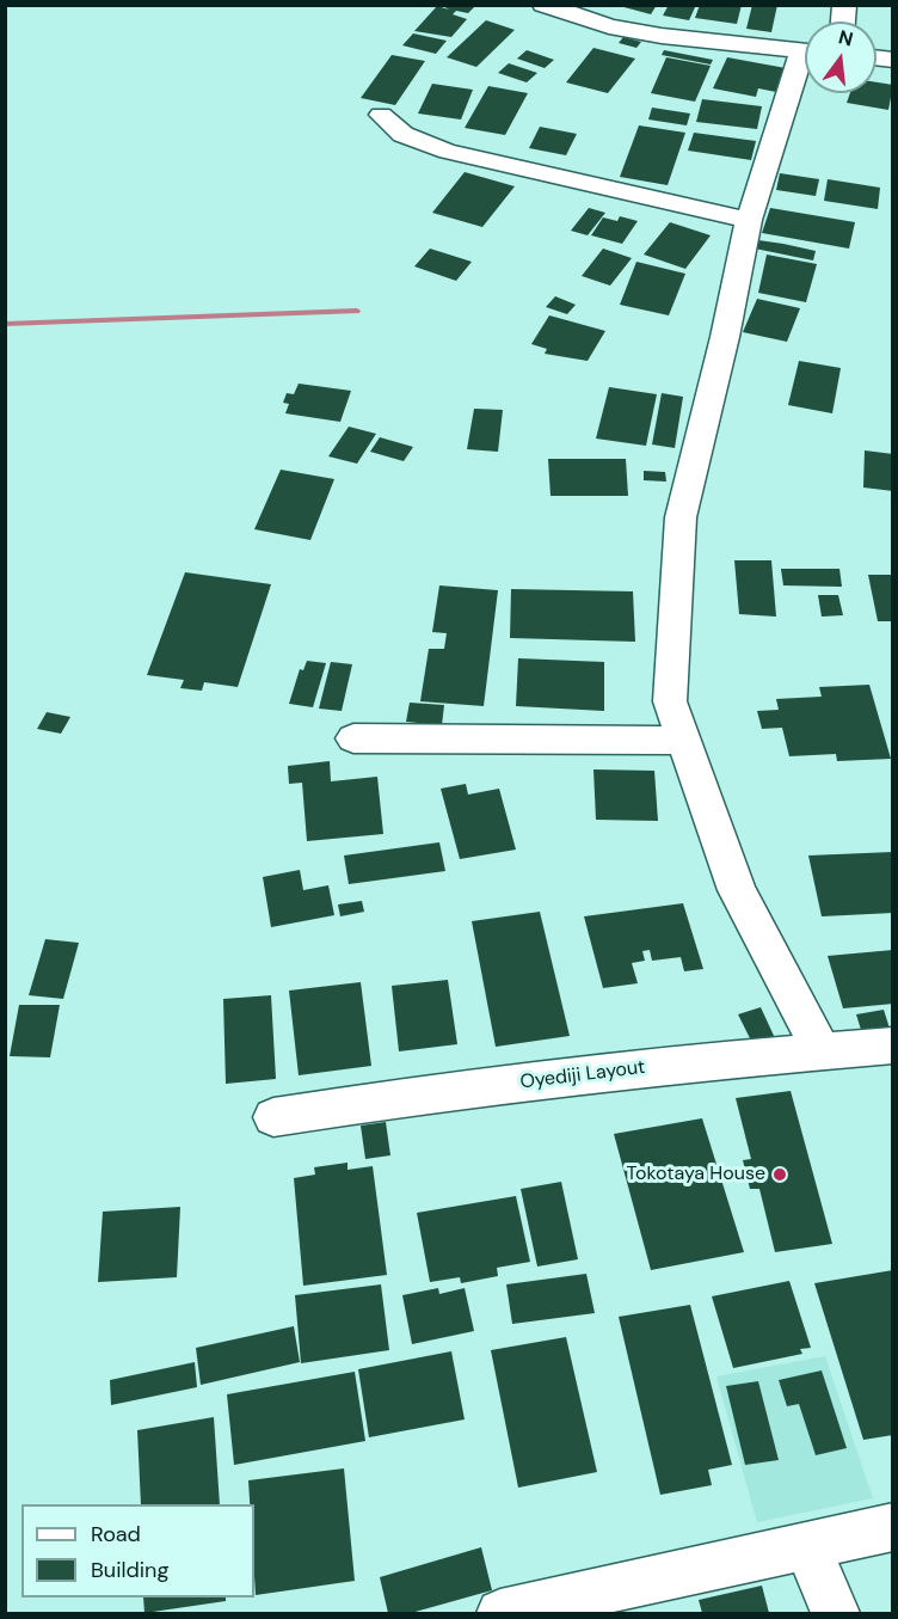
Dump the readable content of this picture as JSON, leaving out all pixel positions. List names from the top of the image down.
{
  "streets": {
    "street": ["Oyediji Layout"]
  },
  "places": ["Tokotaya House"],
  "legend": ["Road", "Building"],
  "north": "top"
}
